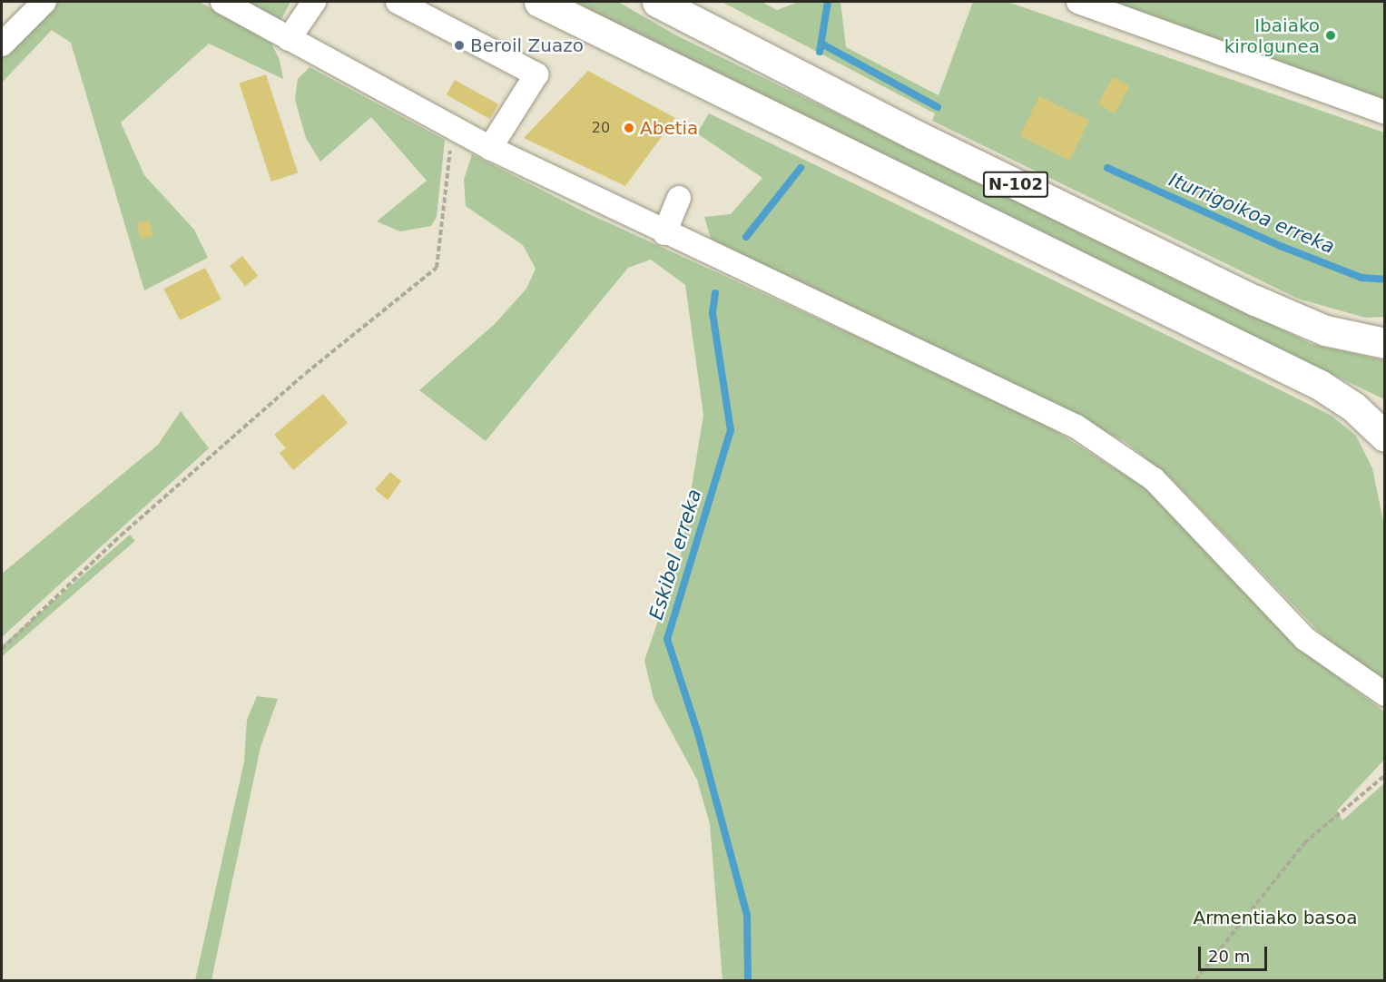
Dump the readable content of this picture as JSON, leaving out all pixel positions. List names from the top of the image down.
{
  "streets": {
    "highway": ["N-102"]
  },
  "water": ["Iturrigoikoa erreka", "Eskibel erreka"],
  "parks": ["Armentiako basoa"],
  "places": ["Ibaiako kirolgunea", "Beroil Zuazo", "Abetia"],
  "house_numbers": ["20"],
  "scale_bar": "20 m"
}
